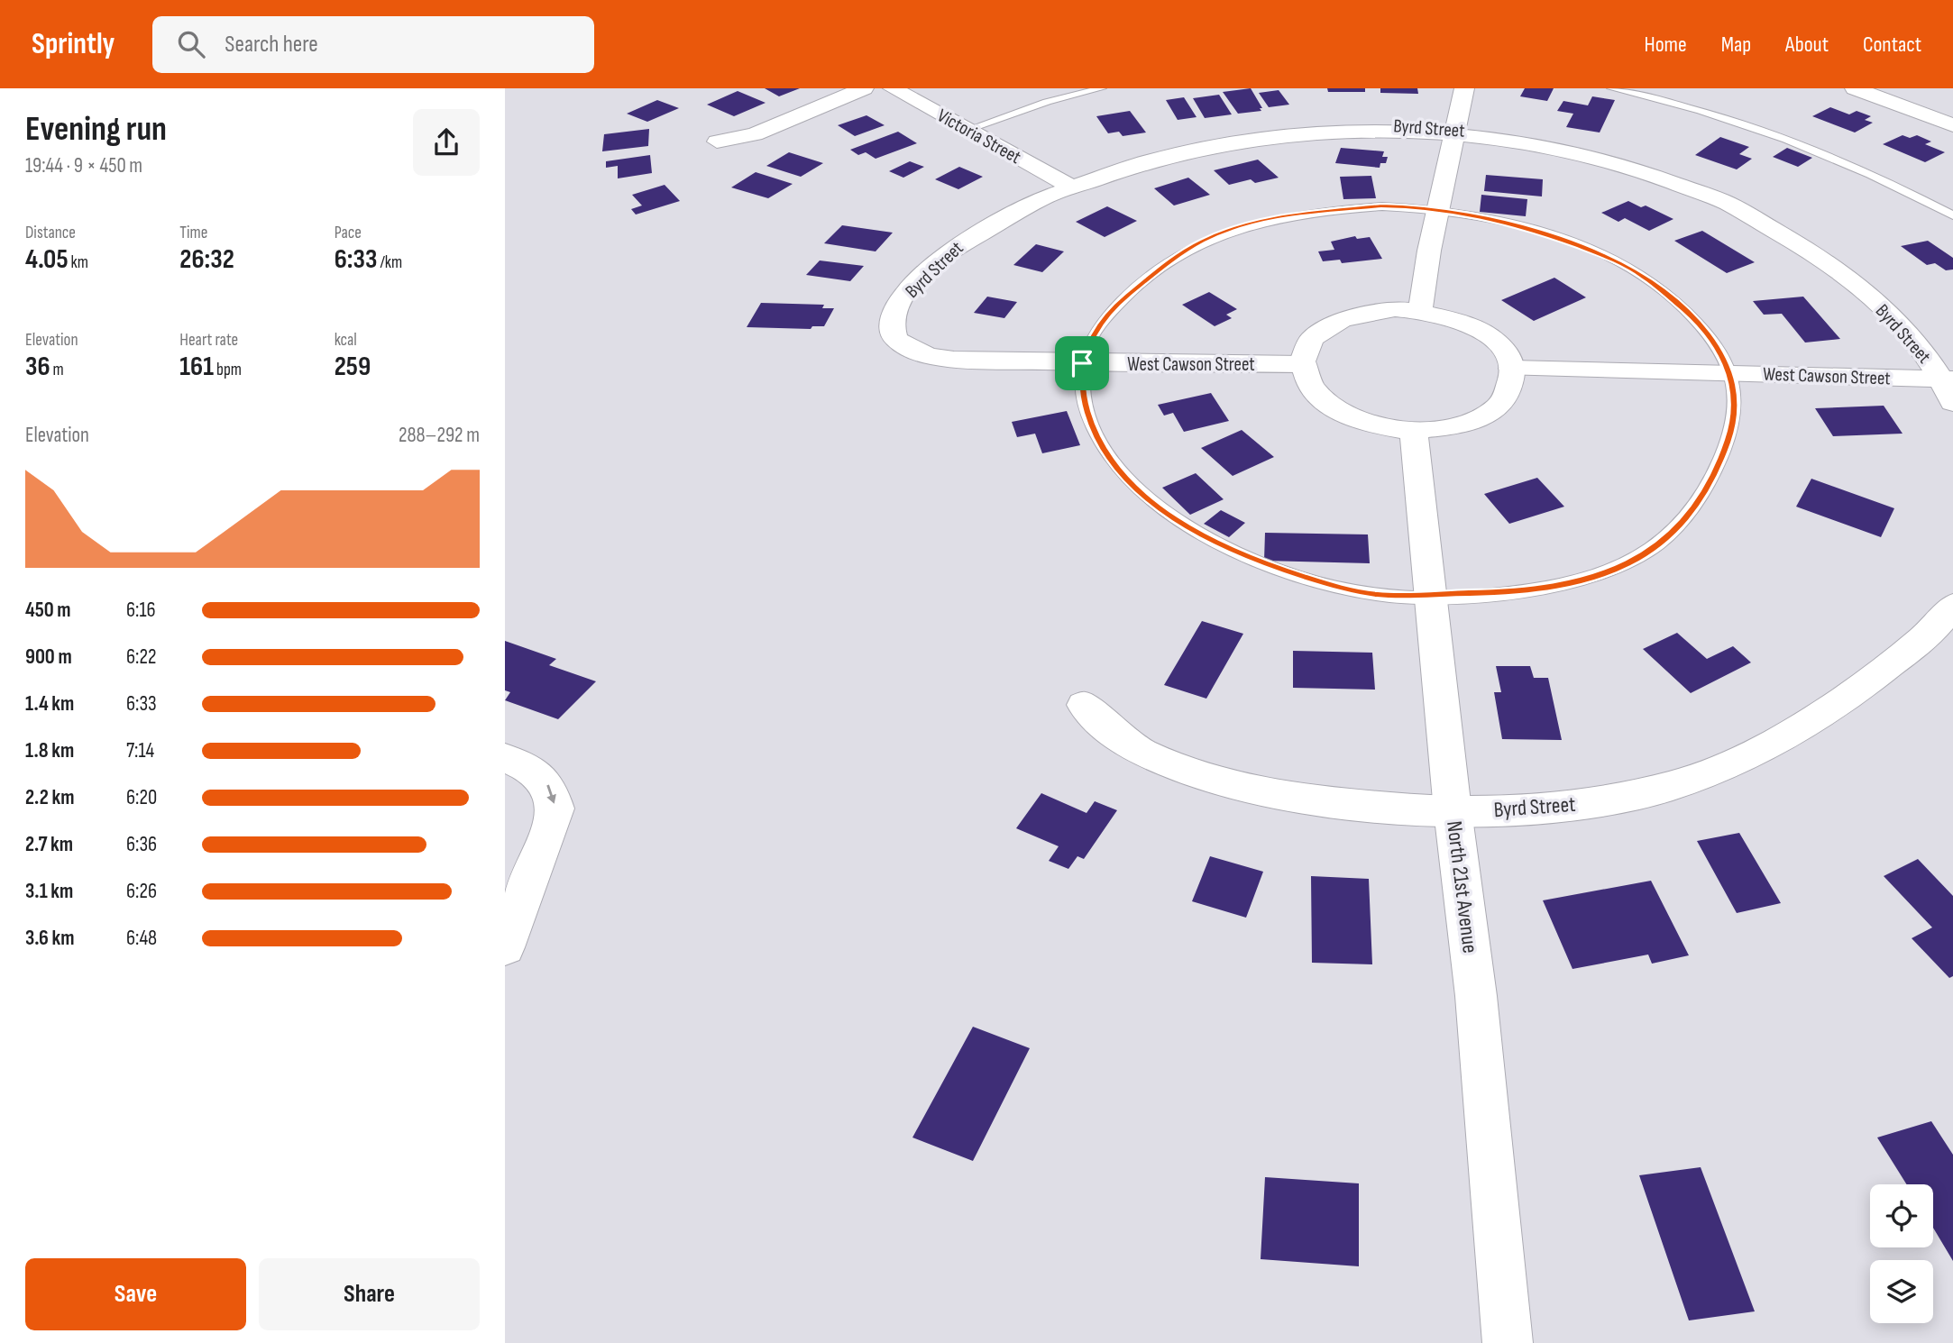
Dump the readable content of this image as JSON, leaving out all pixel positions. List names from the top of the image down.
{
  "streets": {
    "street": [
      "Byrd Street",
      "Victoria Street",
      "West Cawson Street",
      "North 21st Avenue"
    ]
  },
  "crossings": [
    ["Byrd Street", "Victoria Street"],
    ["Byrd Street", "West Cawson Street"],
    ["Byrd Street", "North 21st Avenue"],
    ["West Cawson Street", "North 21st Avenue"]
  ],
  "page": {
    "header": "Sprintly",
    "search": "Search here",
    "nav": [
      "Home",
      "Map",
      "About",
      "Contact"
    ],
    "heading": ["Evening run", "19:44 · 9 × 450 m"],
    "stats": [
      ["Distance", "4.05 km"],
      ["Time", "26:32"],
      ["Pace", "6:33 /km"],
      ["Elevation", "36 m"],
      ["Heart rate", "161 bpm"],
      ["kcal", "259"]
    ],
    "chart": ["Elevation", "288–292 m"],
    "list": [
      {
        "name": "450 m",
        "note": "6:16"
      },
      {
        "name": "900 m",
        "note": "6:22"
      },
      {
        "name": "1.4 km",
        "note": "6:33"
      },
      {
        "name": "1.8 km",
        "note": "7:14"
      },
      {
        "name": "2.2 km",
        "note": "6:20"
      },
      {
        "name": "2.7 km",
        "note": "6:36"
      },
      {
        "name": "3.1 km",
        "note": "6:26"
      },
      {
        "name": "3.6 km",
        "note": "6:48"
      }
    ],
    "buttons": ["Save", "Share"]
  }
}
